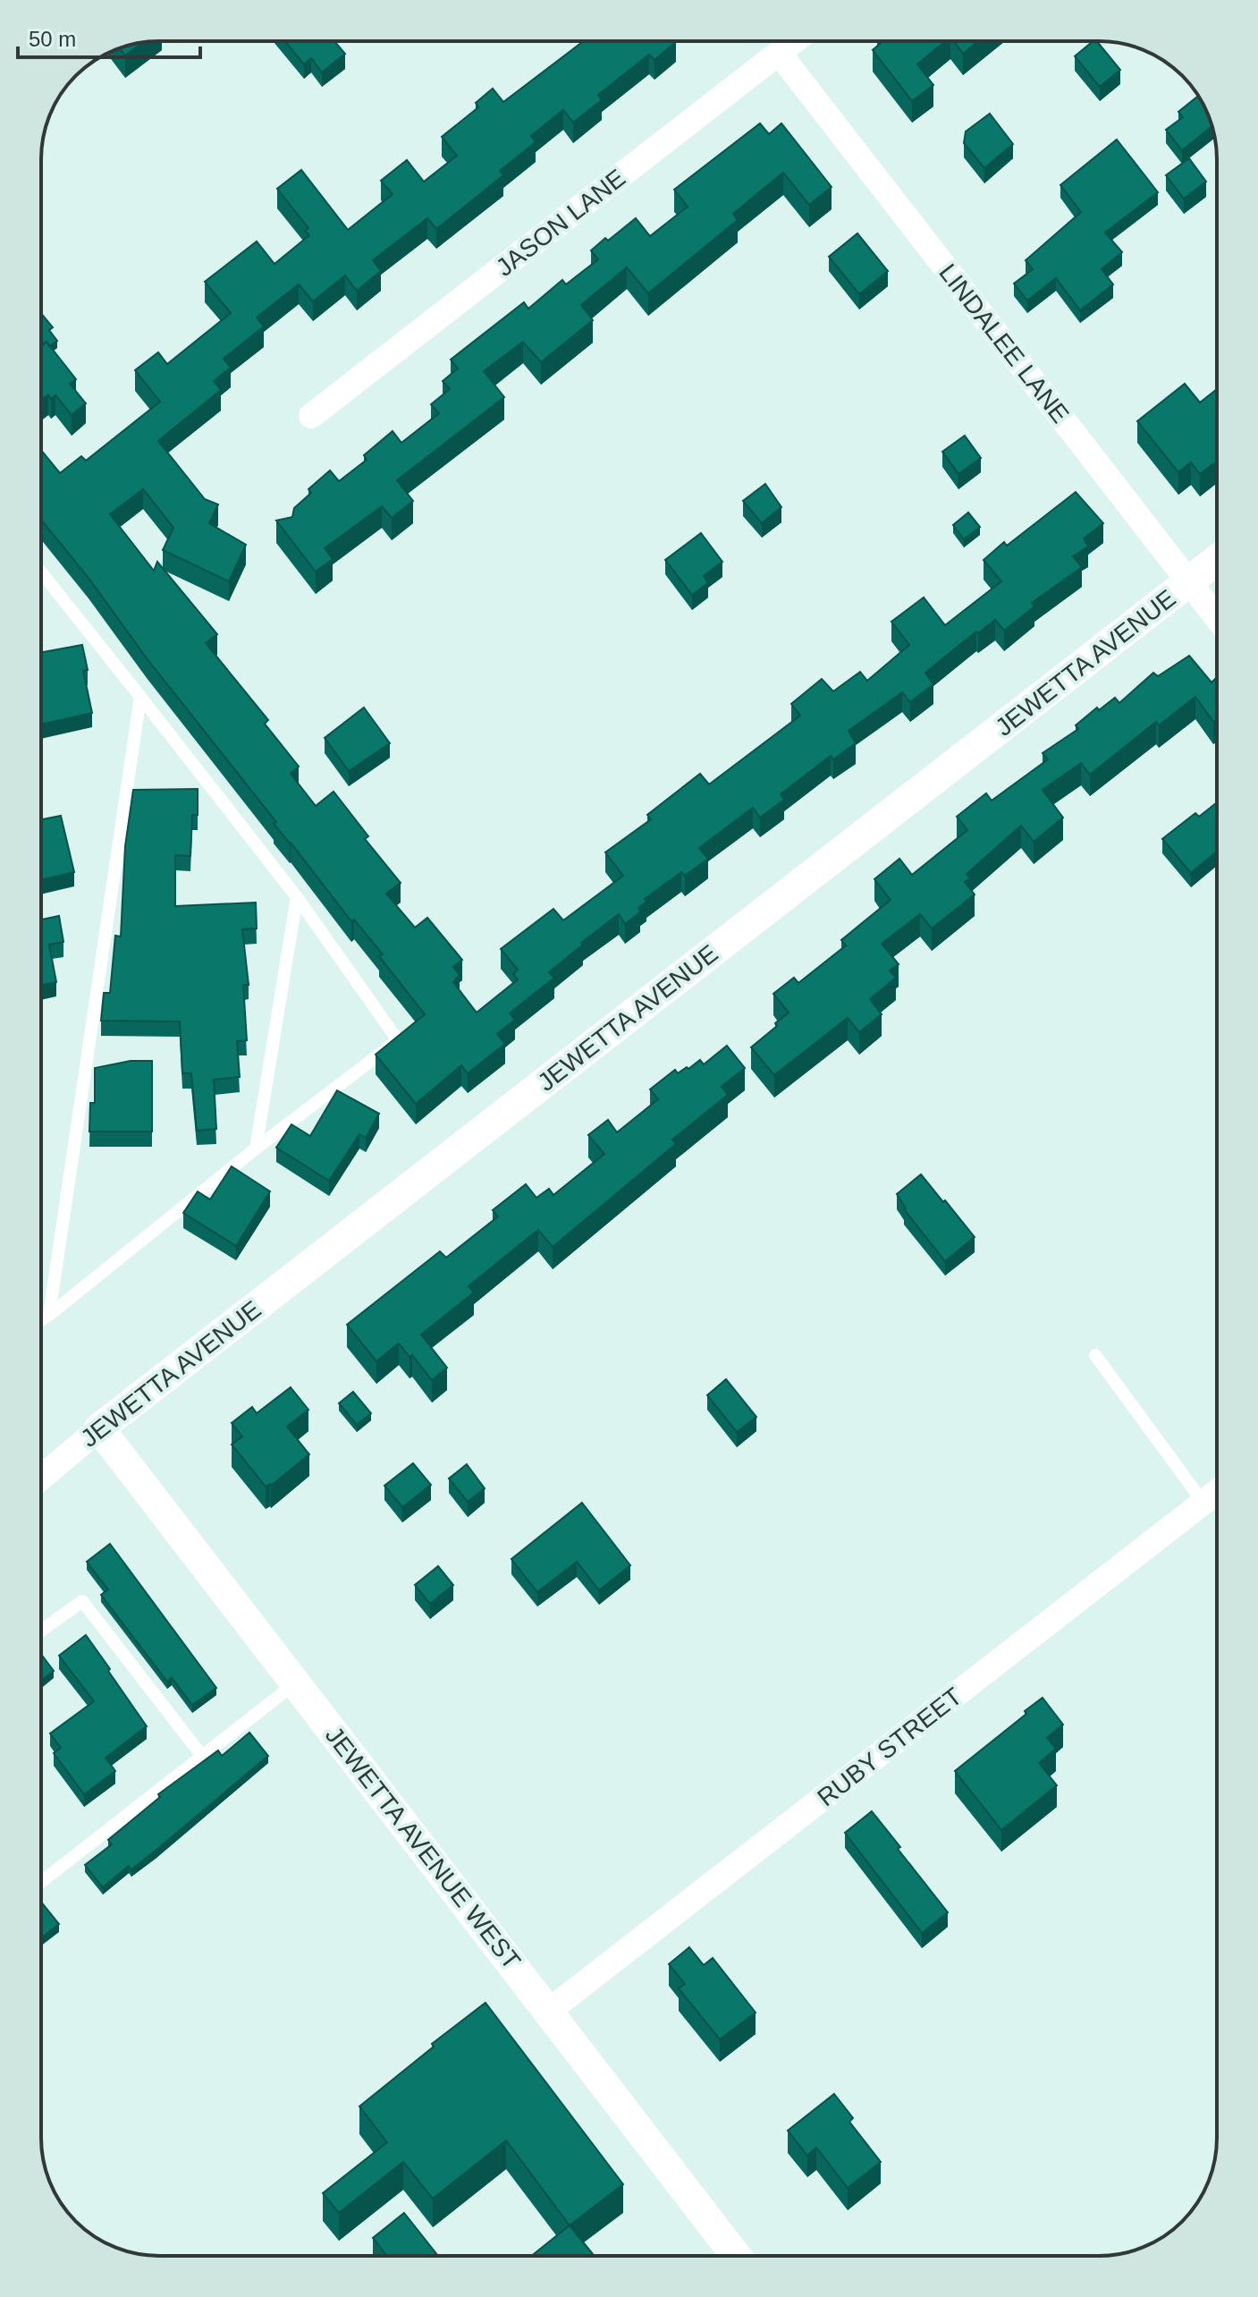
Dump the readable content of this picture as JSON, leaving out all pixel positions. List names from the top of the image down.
{
  "streets": {
    "street": [
      "JASON LANE",
      "LINDALEE LANE",
      "JEWETTA AVENUE",
      "RUBY STREET",
      "JEWETTA AVENUE WEST"
    ]
  },
  "crossings": [
    ["JASON LANE", "LINDALEE LANE"],
    ["LINDALEE LANE", "JEWETTA AVENUE"],
    ["JEWETTA AVENUE", "JEWETTA AVENUE WEST"],
    ["RUBY STREET", "JEWETTA AVENUE WEST"]
  ],
  "scale_bar": "50 m"
}
